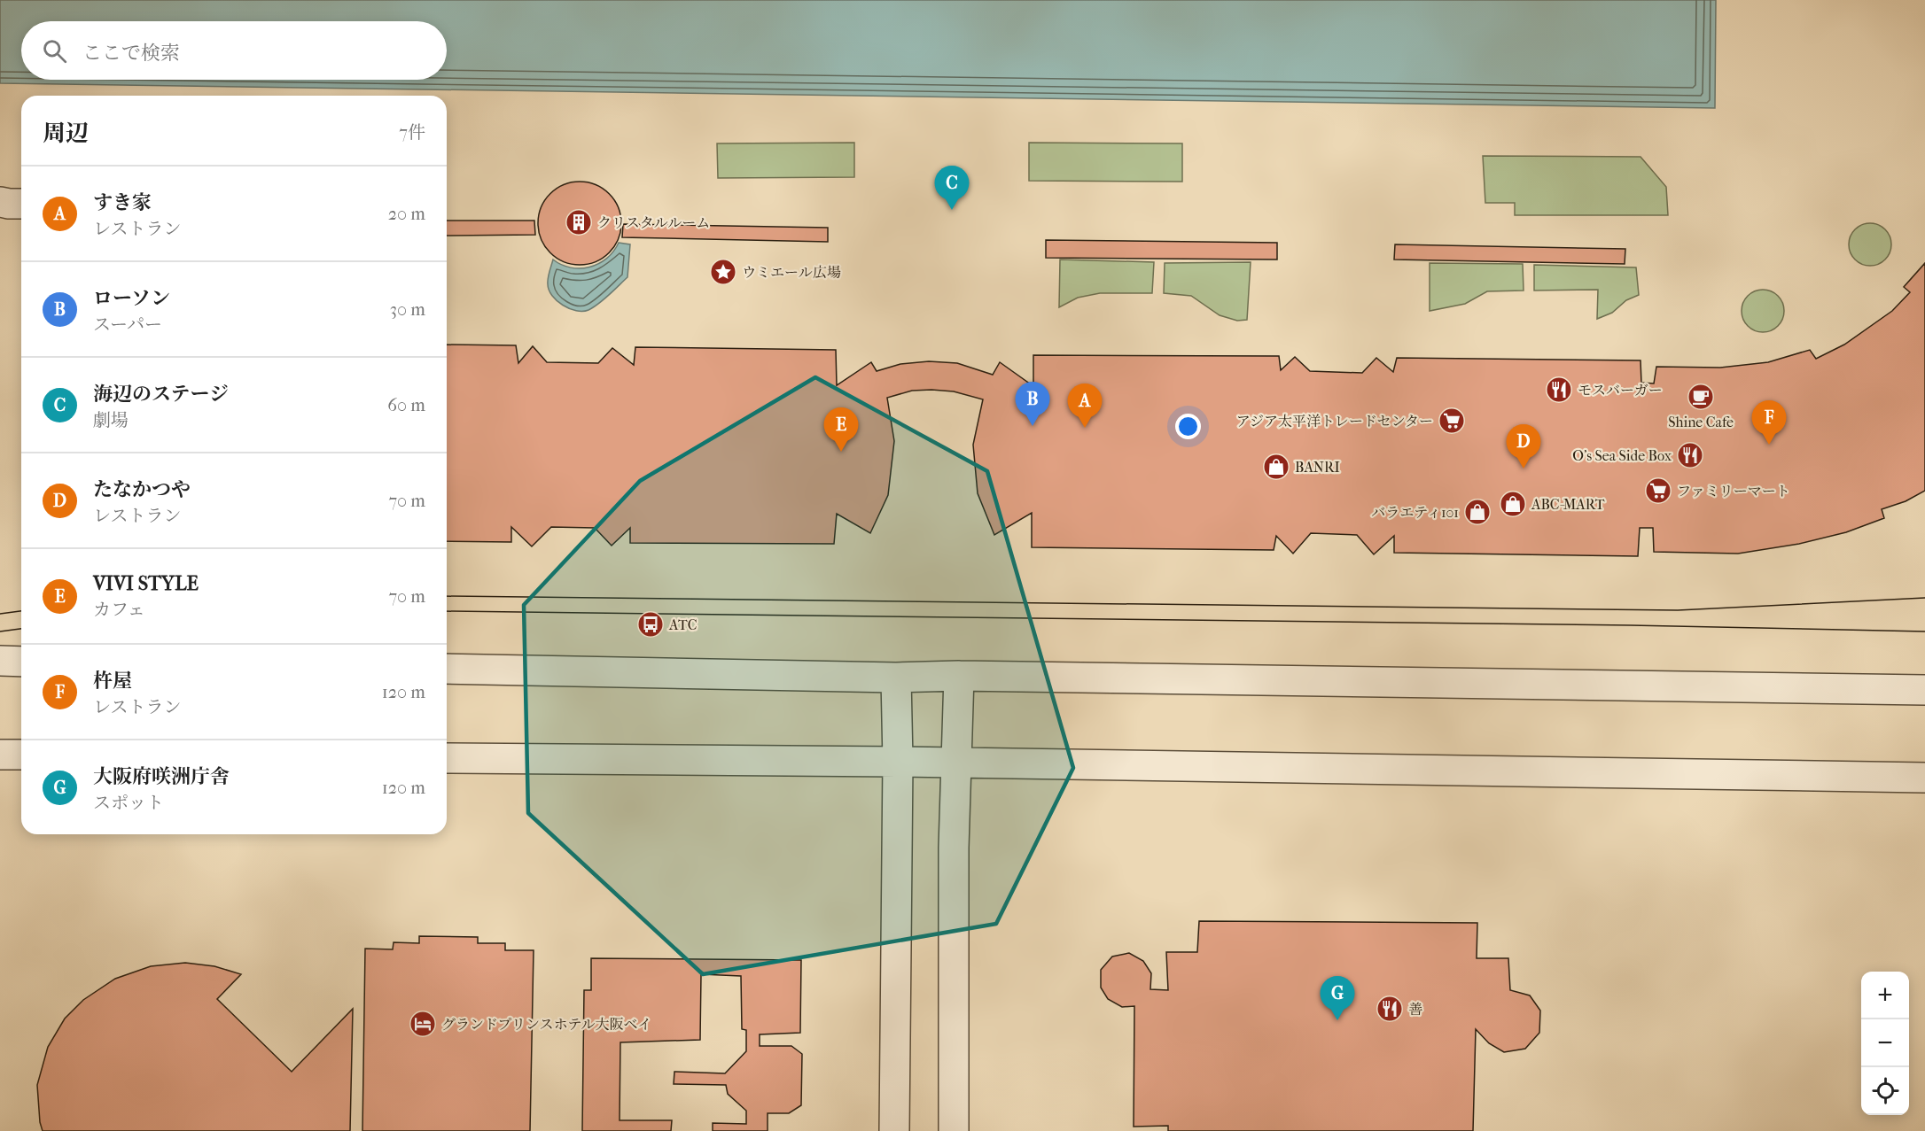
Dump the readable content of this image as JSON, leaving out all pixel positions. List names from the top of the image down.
{
  "places": {
    "building": ["クリスタルルーム"],
    "place": ["ウミエール広場"],
    "restaurant": ["モスバーガー", "O's Sea Side Box", "善"],
    "cafe": ["Shine Cafe"],
    "supermarket": ["アジア太平洋トレードセンター", "ファミリーマート"],
    "shop": ["BANRI", "ABC-MART", "バラエティ101"],
    "bus stop": ["ATC"],
    "hotel": ["グランドプリンスホテル大阪ベイ"]
  },
  "page": {
    "search": "ここで検索",
    "heading": ["周辺", "7件"],
    "list": [
      {
        "mark": "A",
        "name": "すき家",
        "note": "レストラン",
        "value": "20 m"
      },
      {
        "mark": "B",
        "name": "ローソン",
        "note": "スーパー",
        "value": "30 m"
      },
      {
        "mark": "C",
        "name": "海辺のステージ",
        "note": "劇場",
        "value": "60 m"
      },
      {
        "mark": "D",
        "name": "たなかつや",
        "note": "レストラン",
        "value": "70 m"
      },
      {
        "mark": "E",
        "name": "VIVI STYLE",
        "note": "カフェ",
        "value": "70 m"
      },
      {
        "mark": "F",
        "name": "杵屋",
        "note": "レストラン",
        "value": "120 m"
      },
      {
        "mark": "G",
        "name": "大阪府咲洲庁舎",
        "note": "スポット",
        "value": "120 m"
      }
    ],
    "pins": [
      "C",
      "B",
      "A",
      "F",
      "E",
      "D",
      "G"
    ],
    "map_buttons": ["+", "−"]
  }
}
